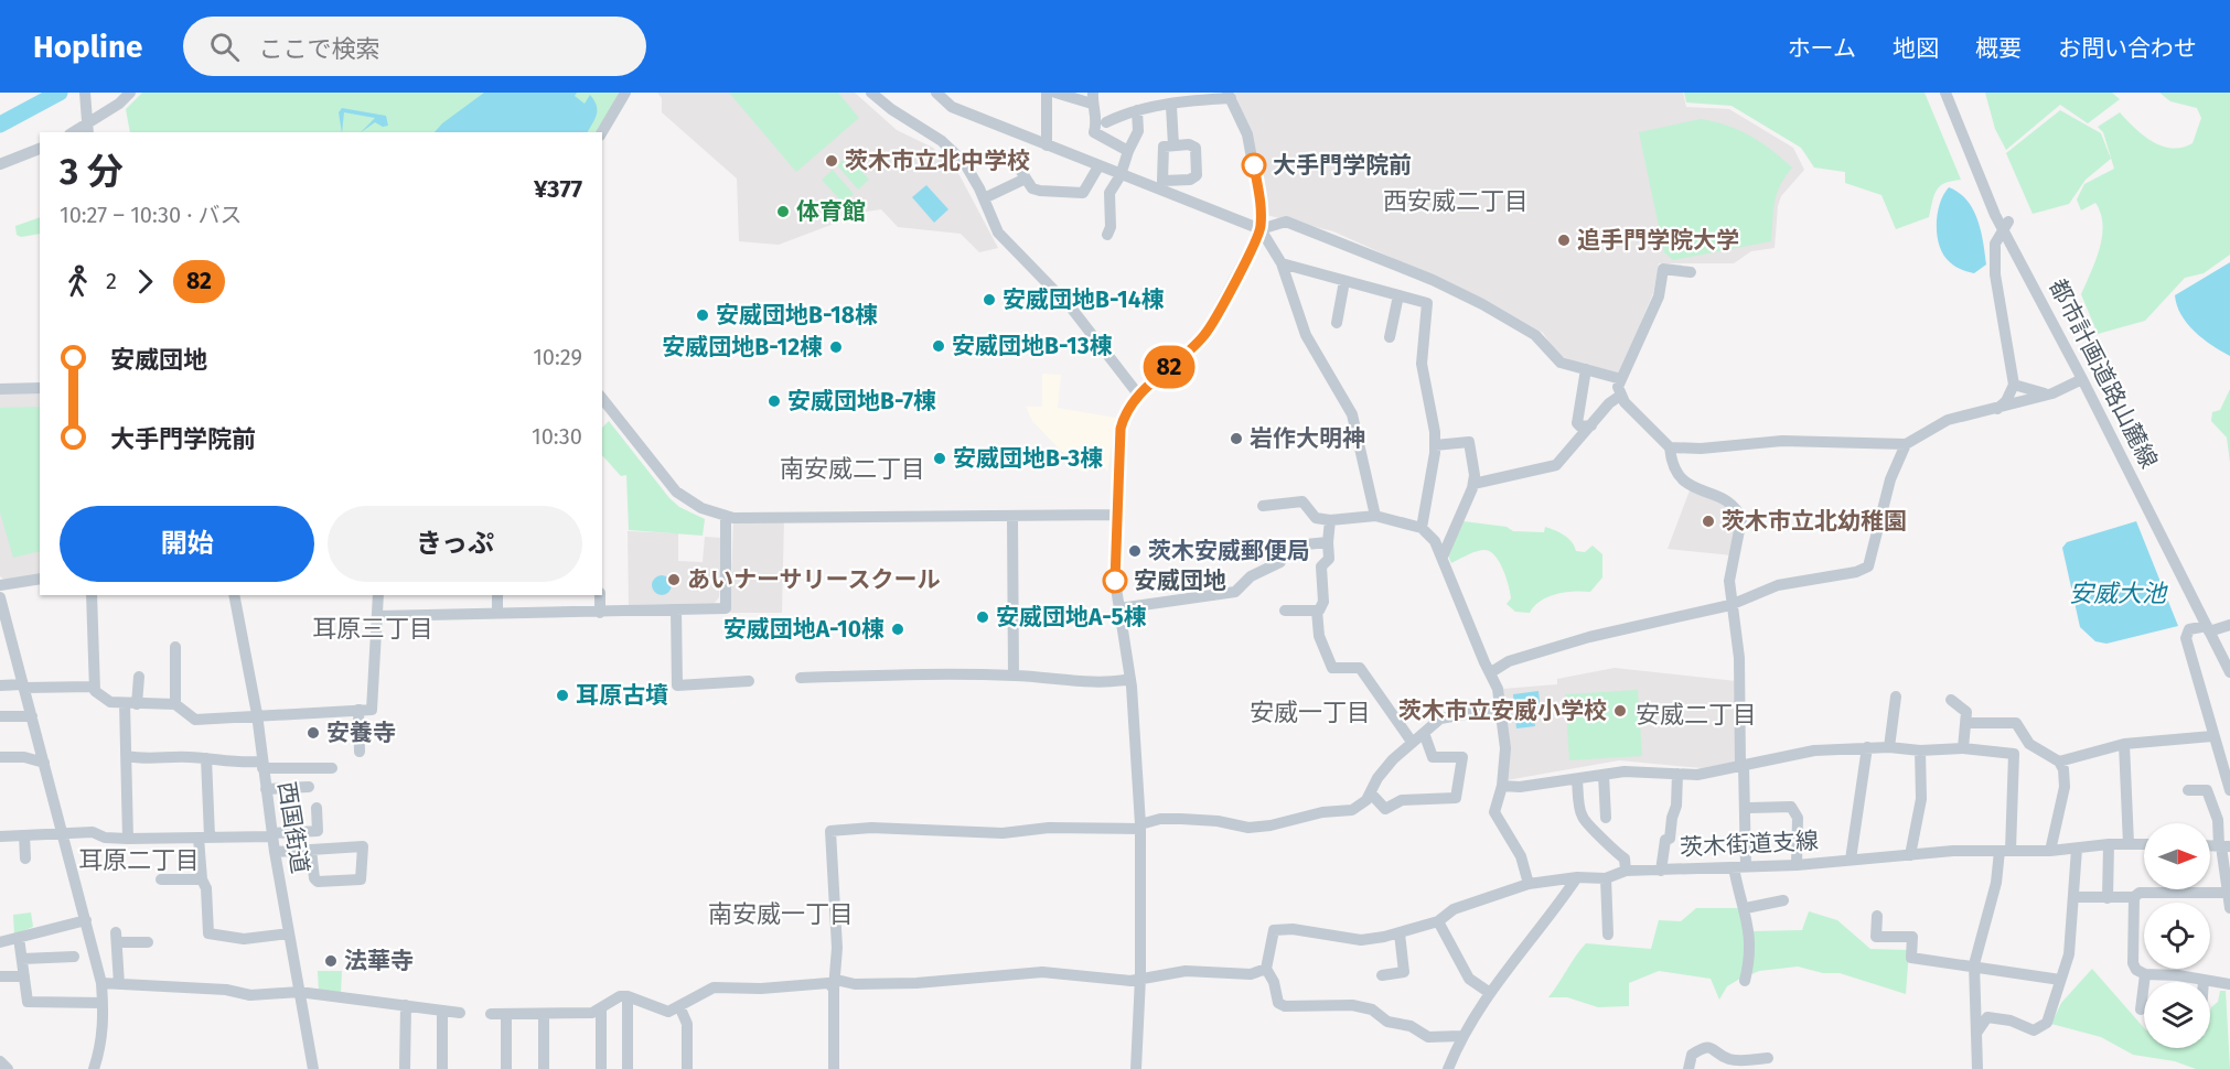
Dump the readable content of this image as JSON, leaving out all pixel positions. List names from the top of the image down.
{
  "streets": {
    "street": ["都市計画道路山麓線", "西国街道", "茨木街道支線"]
  },
  "districts": [
    "西安威二丁目",
    "南安威二丁目",
    "耳原三丁目",
    "安威一丁目",
    "安威二丁目",
    "耳原二丁目",
    "南安威一丁目"
  ],
  "water": ["安威大池"],
  "places": [
    "茨木市立北中学校",
    "大手門学院前",
    "体育館",
    "追手門学院大学",
    "安威団地B-14棟",
    "安威団地B-18棟",
    "安威団地B-13棟",
    "安威団地B-12棟",
    "安威団地B-7棟",
    "岩作大明神",
    "安威団地B-3棟",
    "茨木市立北幼稚園",
    "茨木安威郵便局",
    "あいナーサリースクール",
    "安威団地",
    "安威団地A-5棟",
    "安威団地A-10棟",
    "耳原古墳",
    "茨木市立安威小学校",
    "安養寺",
    "法華寺"
  ],
  "lines": ["bus line 82"],
  "north": "right",
  "page": {
    "header": "Hopline",
    "search": "ここで検索",
    "nav": [
      "ホーム",
      "地図",
      "概要",
      "お問い合わせ"
    ],
    "on_map": "82",
    "heading": ["3 分", "10:27 – 10:30 · バス", "¥377"],
    "legs": ["2", "82"],
    "list": [
      {
        "name": "安威団地",
        "value": "10:29"
      },
      {
        "name": "大手門学院前",
        "value": "10:30"
      }
    ],
    "buttons": ["開始", "きっぷ"]
  }
}
